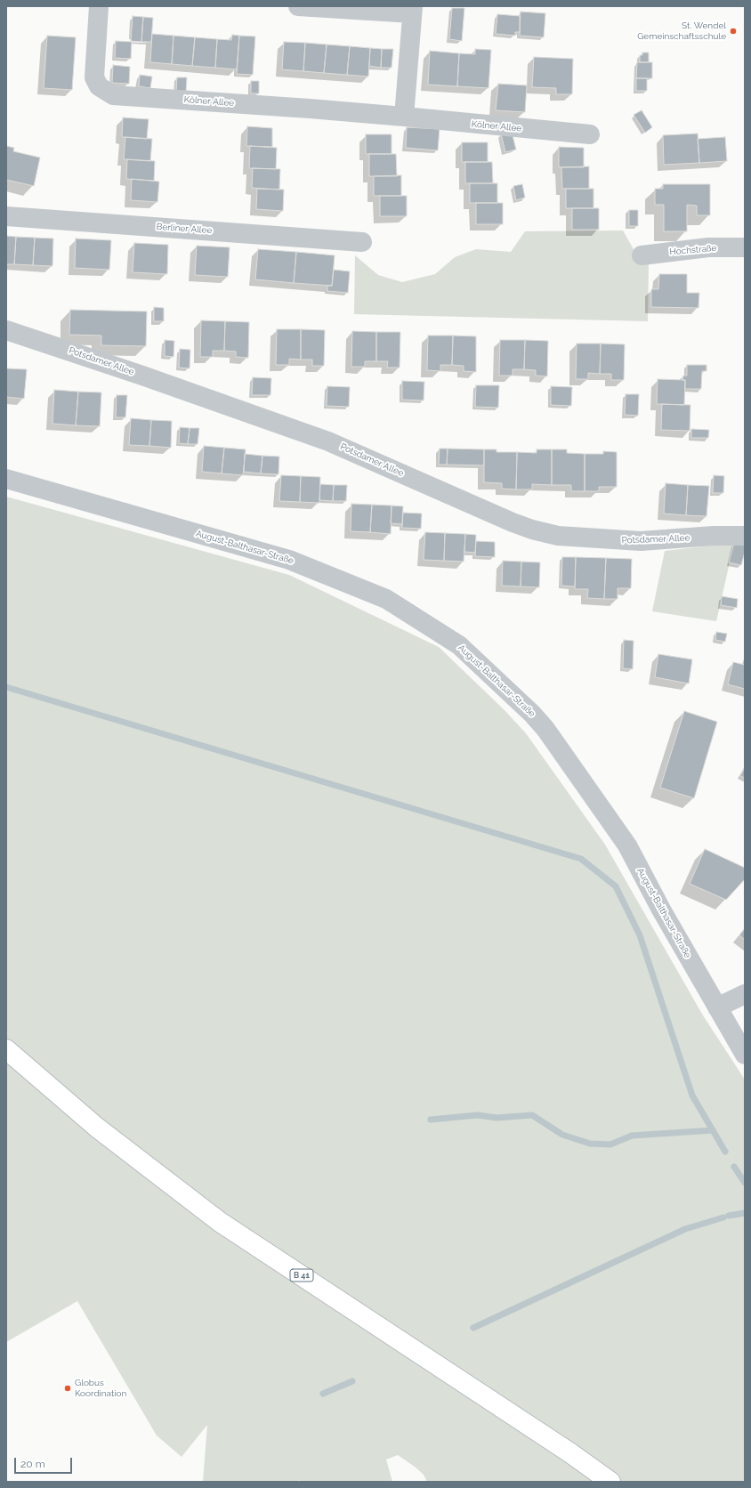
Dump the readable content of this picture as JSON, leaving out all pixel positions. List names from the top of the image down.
{
  "streets": {
    "highway": ["B 41"],
    "street": [
      "Kölner Allee",
      "Berliner Allee",
      "Hochstraße",
      "Potsdamer Allee",
      "August-Balthasar-Straße"
    ]
  },
  "places": ["St. Wendel Gemeinschaftsschule", "Globus Koordination"],
  "scale_bar": "20 m"
}
